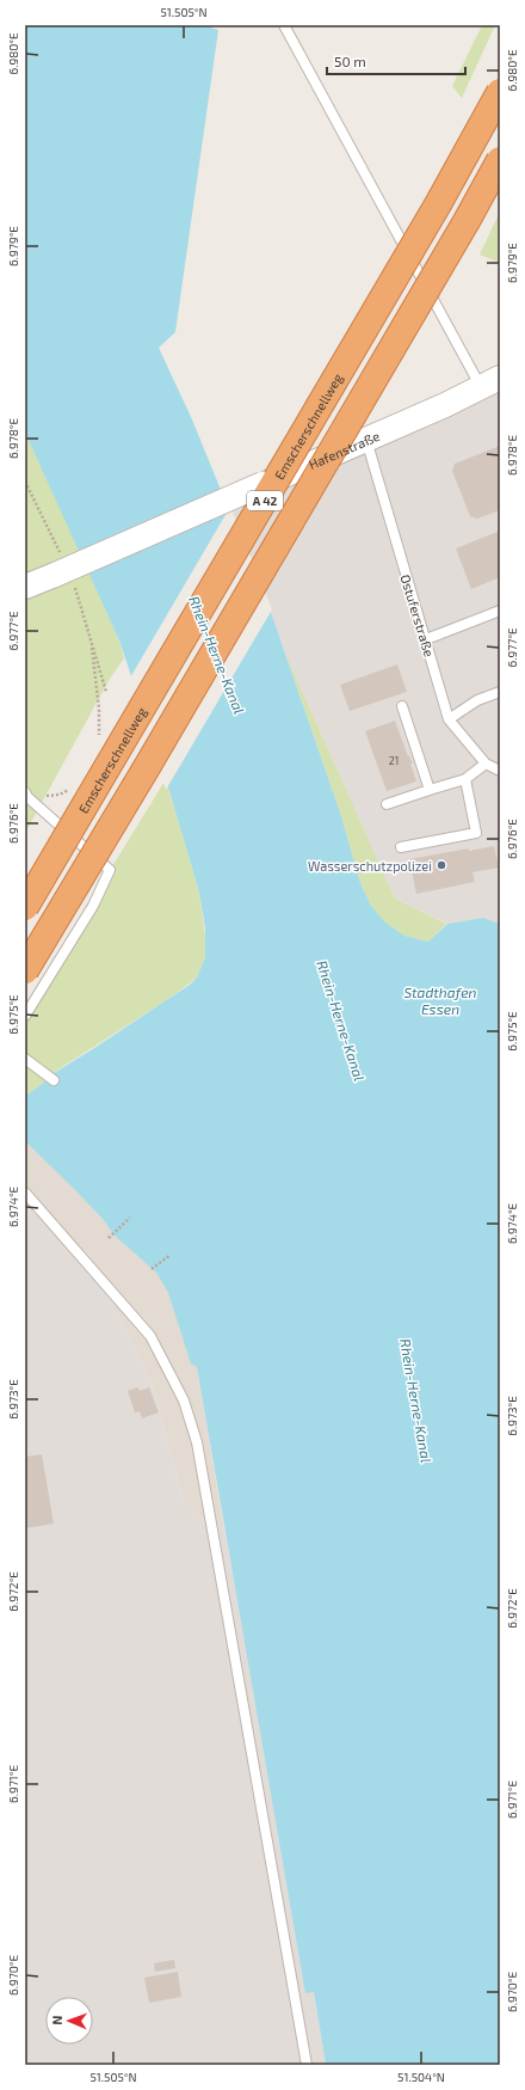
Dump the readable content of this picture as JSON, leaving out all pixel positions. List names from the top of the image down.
{
  "streets": {
    "highway": ["Emscherschnellweg", "A 42"],
    "street": ["Hafenstraße"],
    "lane": ["Ostuferstraße"]
  },
  "crossings": [
    ["Hafenstraße", "Ostuferstraße"]
  ],
  "water": ["Rhein-Herne-Kanal", "Stadthafen Essen"],
  "places": ["Wasserschutzpolizei"],
  "house_numbers": ["21"],
  "scale_bar": "50 m",
  "north": "left",
  "coordinates": [
    "51.505°N",
    "6.980°E",
    "6.979°E",
    "6.978°E",
    "6.977°E",
    "6.976°E",
    "6.975°E",
    "6.974°E",
    "6.973°E",
    "6.972°E",
    "6.971°E",
    "6.970°E",
    "51.504°N"
  ]
}
